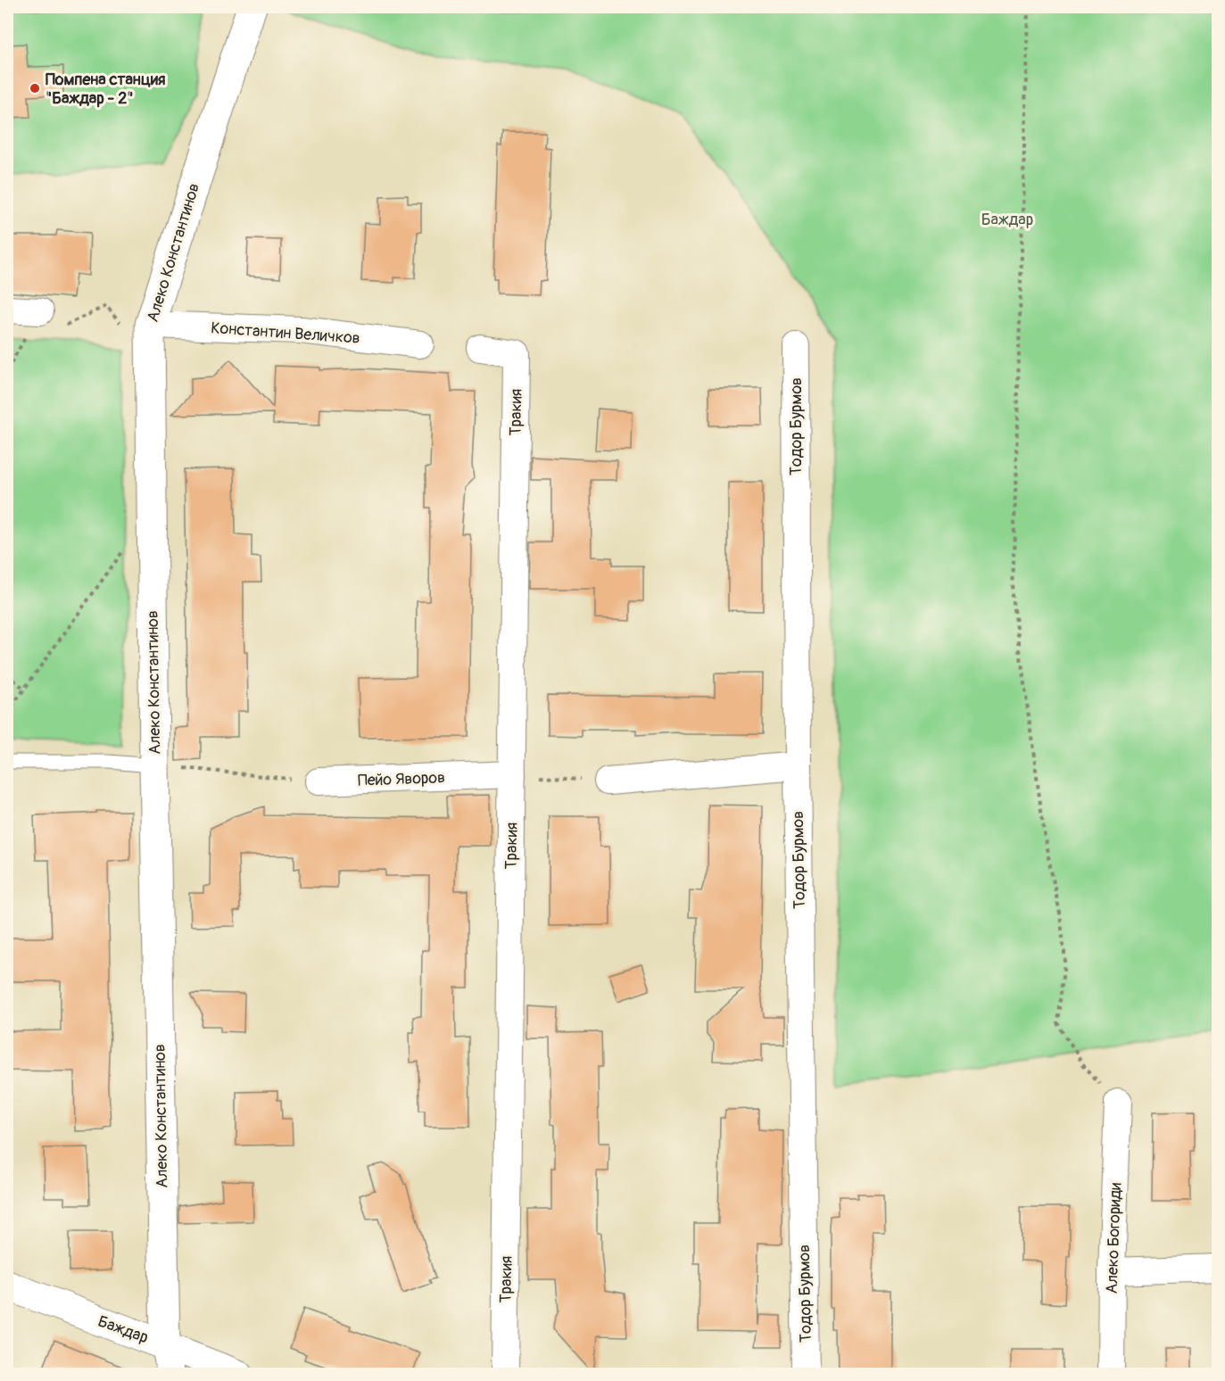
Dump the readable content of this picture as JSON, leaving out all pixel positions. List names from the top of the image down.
{
  "streets": {
    "street": [
      "Алеко Константинов",
      "Константин Величков",
      "Тракия",
      "Тодор Бурмов",
      "Пейо Яворов",
      "Алеко Богориди",
      "Баждар"
    ]
  },
  "crossings": [
    ["Алеко Константинов", "Константин Величков"],
    ["Алеко Константинов", "Баждар"],
    ["Тракия", "Пейо Яворов"]
  ],
  "parks": ["Баждар"],
  "places": ["Помпена станция \"Баждар - 2\""]
}
